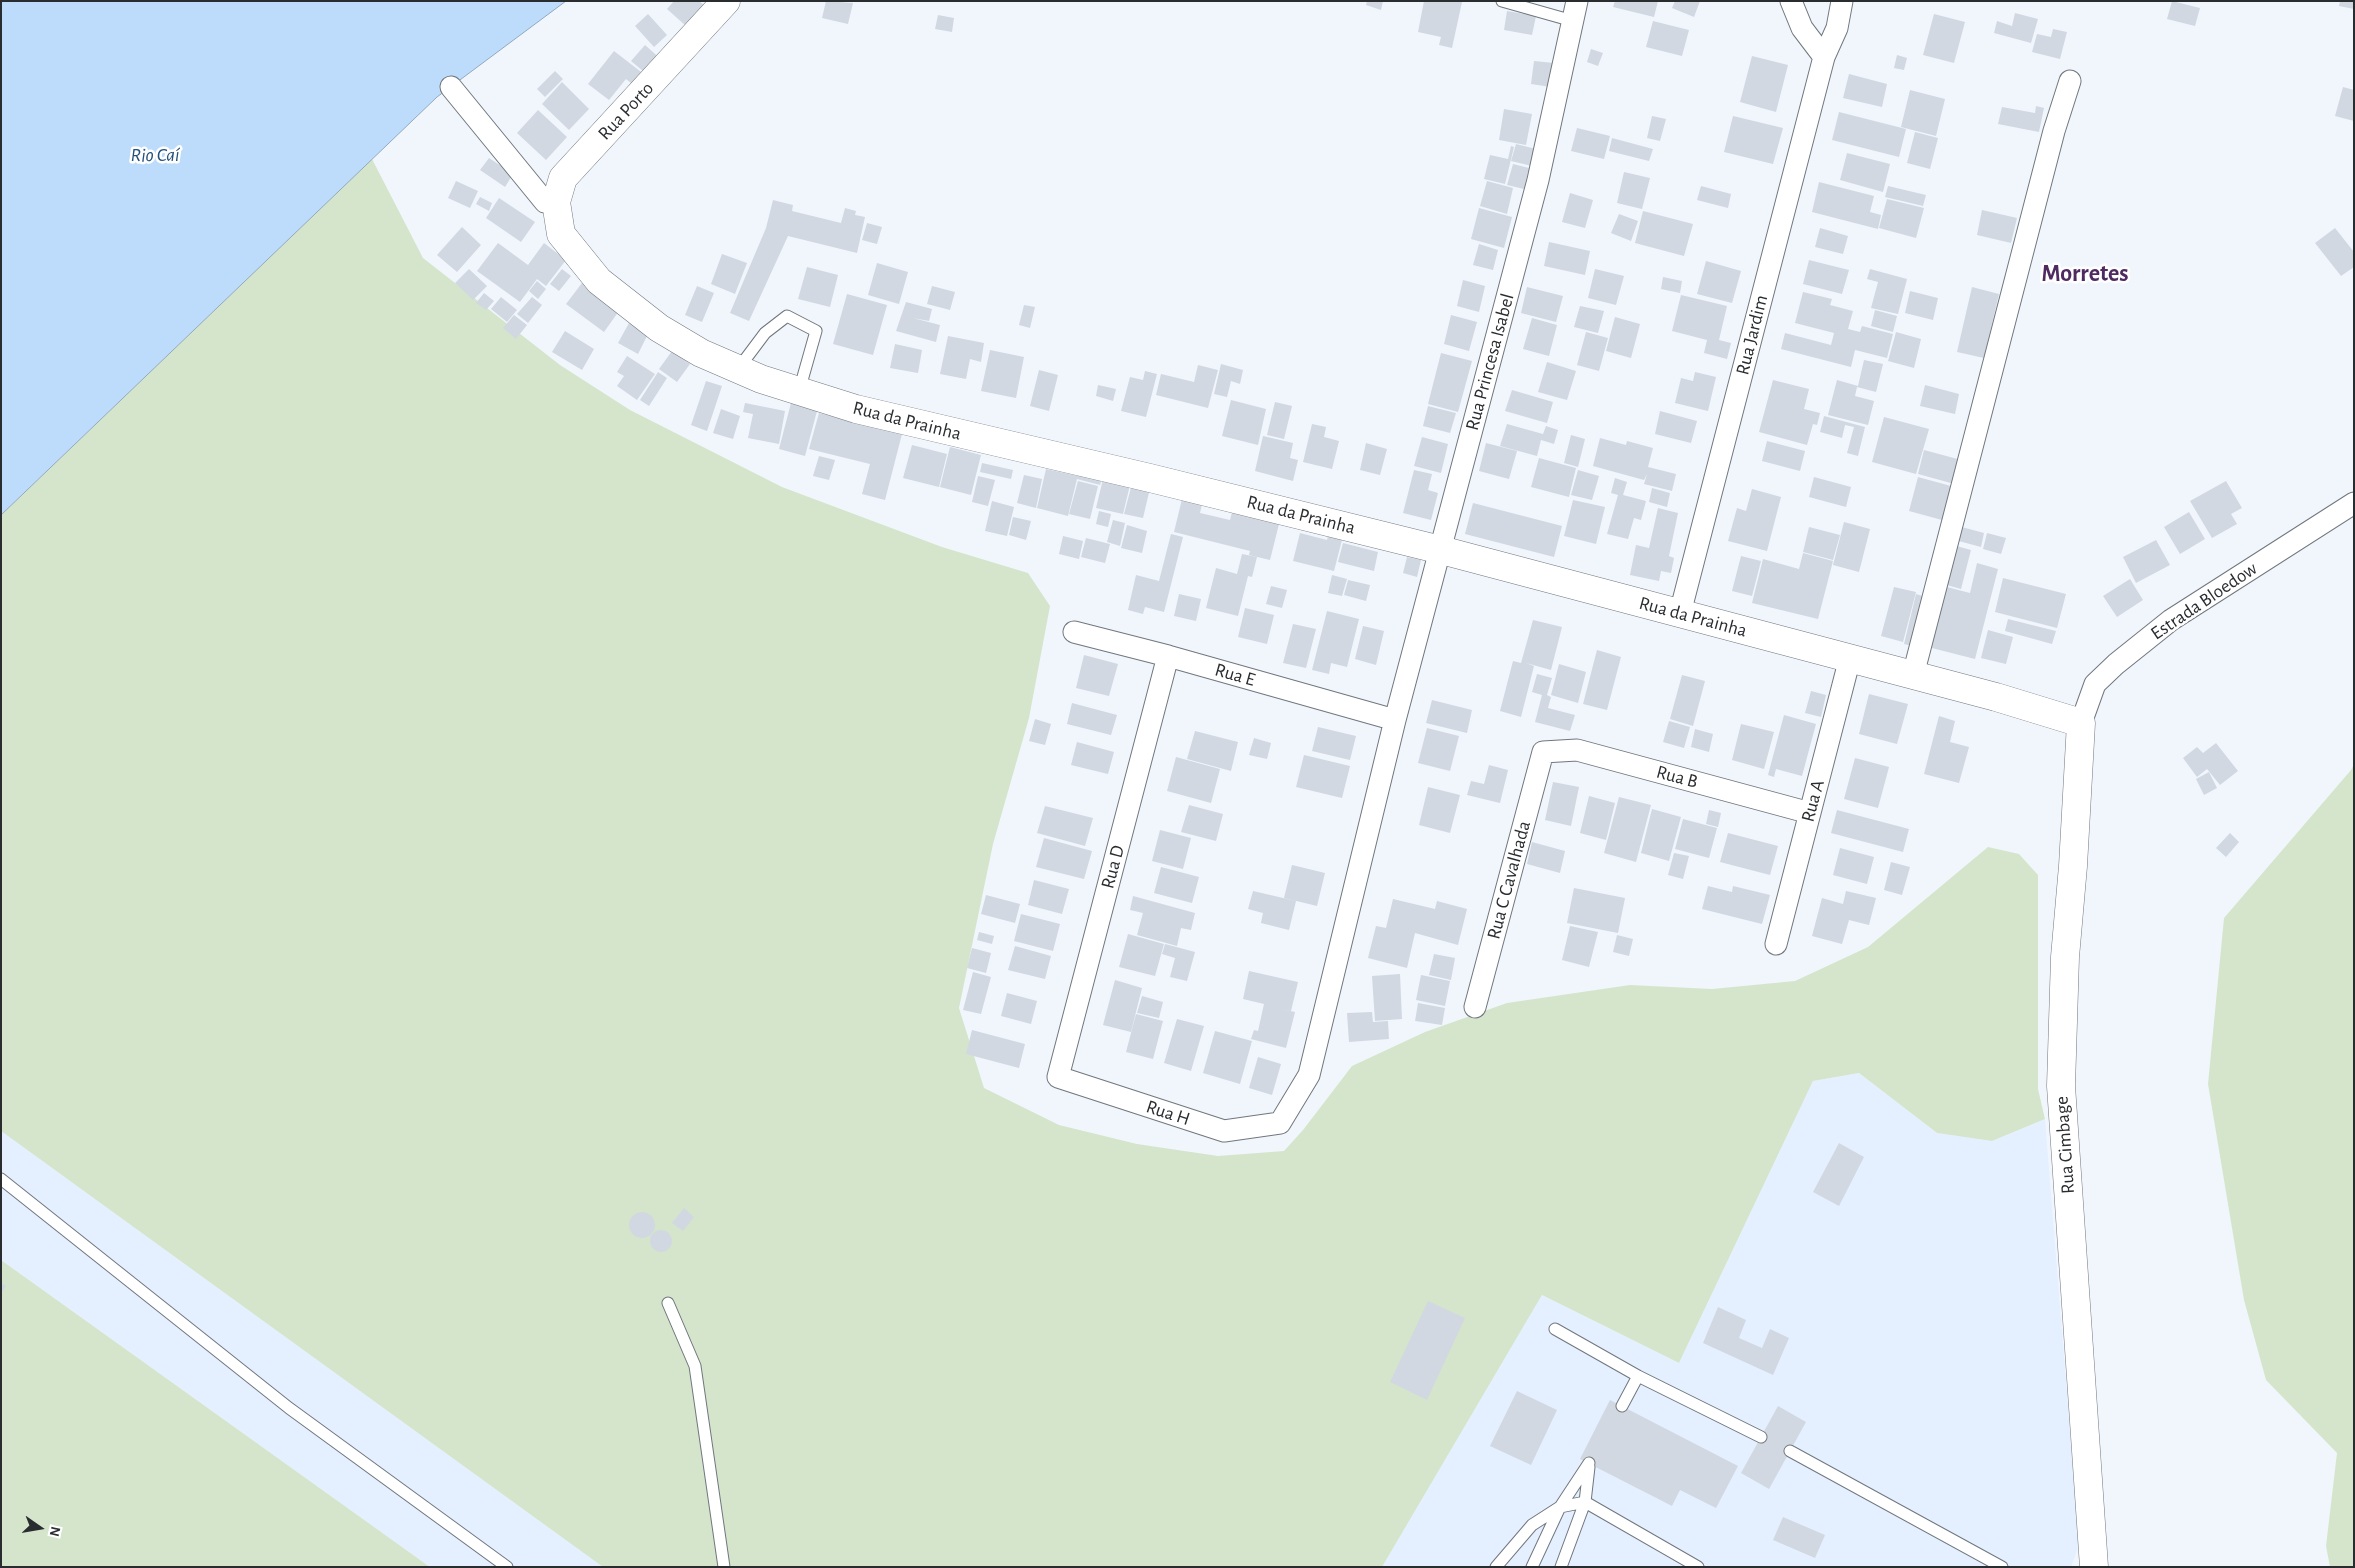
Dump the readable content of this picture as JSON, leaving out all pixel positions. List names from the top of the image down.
{
  "streets": {
    "street": [
      "Rua Porto",
      "Rua Jardim",
      "Rua Princesa Isabel",
      "Rua da Prainha",
      "Estrada Bloedow",
      "Rua E",
      "Rua B",
      "Rua A",
      "Rua D",
      "Rua C Cavalhada",
      "Rua H",
      "Rua Cimbage"
    ]
  },
  "crossings": [
    ["Rua Porto", "Rua da Prainha"],
    ["Rua Jardim", "Rua da Prainha"],
    ["Rua Princesa Isabel", "Rua da Prainha"],
    ["Rua Princesa Isabel", "Rua E"],
    ["Rua Princesa Isabel", "Rua H"],
    ["Rua da Prainha", "Estrada Bloedow"],
    ["Rua da Prainha", "Rua A"],
    ["Rua da Prainha", "Rua Cimbage"],
    ["Estrada Bloedow", "Rua Cimbage"],
    ["Rua E", "Rua D"],
    ["Rua E", "Rua H"],
    ["Rua B", "Rua A"],
    ["Rua B", "Rua C Cavalhada"],
    ["Rua D", "Rua H"]
  ],
  "districts": ["Morretes"],
  "water": ["Rio Caí"],
  "north": "right"
}
